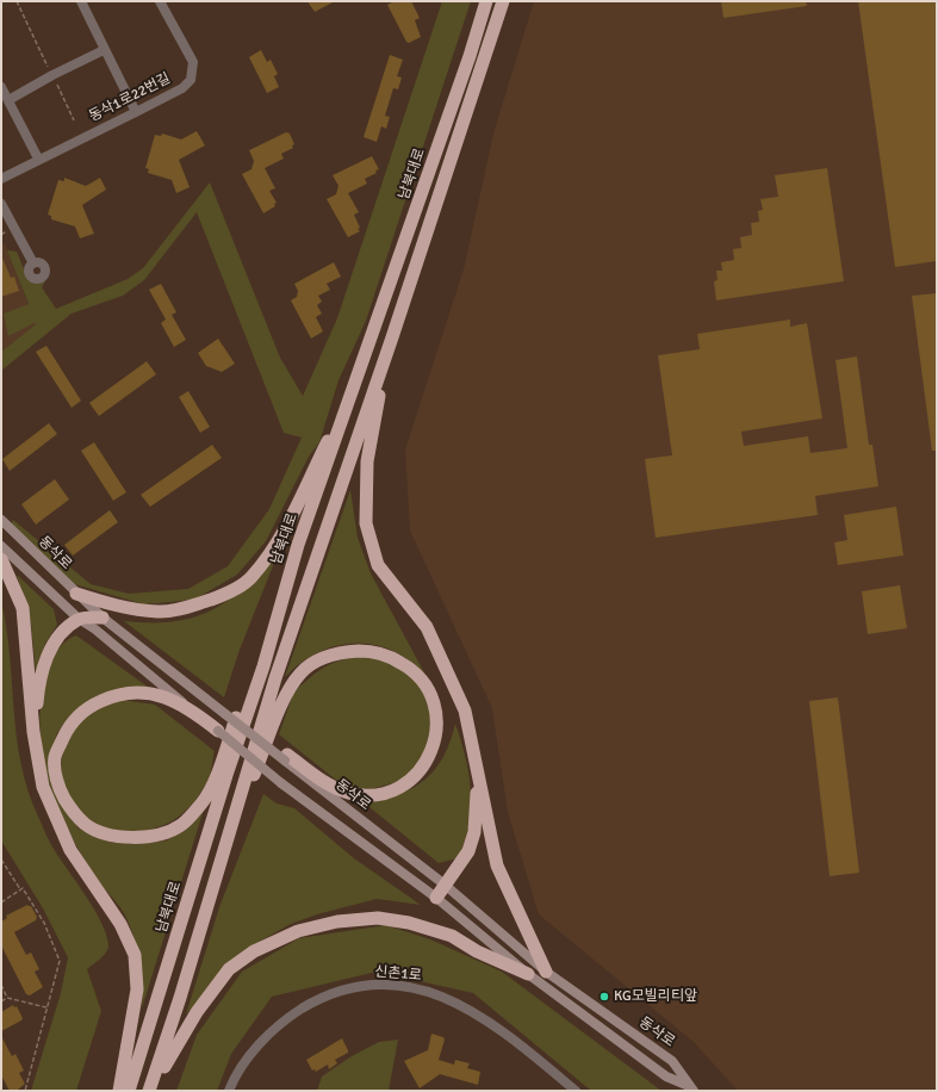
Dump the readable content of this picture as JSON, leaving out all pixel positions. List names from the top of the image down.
{
  "streets": {
    "highway": ["남북대로"],
    "main road": ["동삭로"],
    "street": ["동삭1로22번길", "신촌1로"]
  },
  "places": ["KG모빌리티앞"]
}
